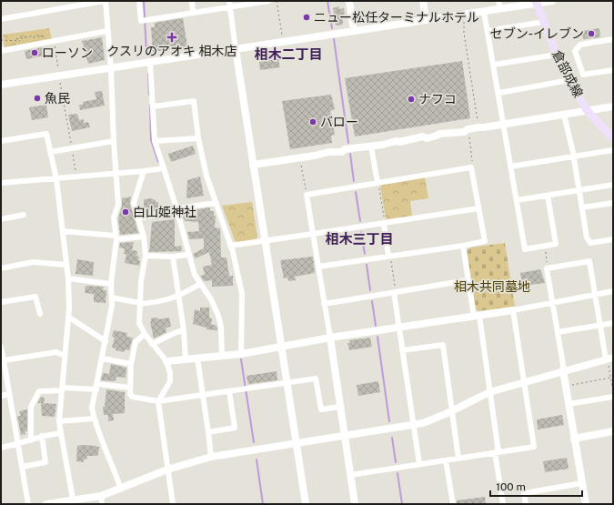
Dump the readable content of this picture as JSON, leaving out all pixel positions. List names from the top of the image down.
{
  "streets": {
    "main road": ["倉部成線"]
  },
  "districts": ["相木二丁目", "相木三丁目"],
  "parks": ["相木共同墓地"],
  "places": {
    "other": [
      "ニュー松任ターミナルホテル",
      "セブン-イレブン",
      "ローソン",
      "魚民",
      "ナフコ",
      "バロー",
      "白山姫神社"
    ],
    "health": ["クスリのアオキ 相木店"]
  },
  "scale_bar": "100 m"
}
